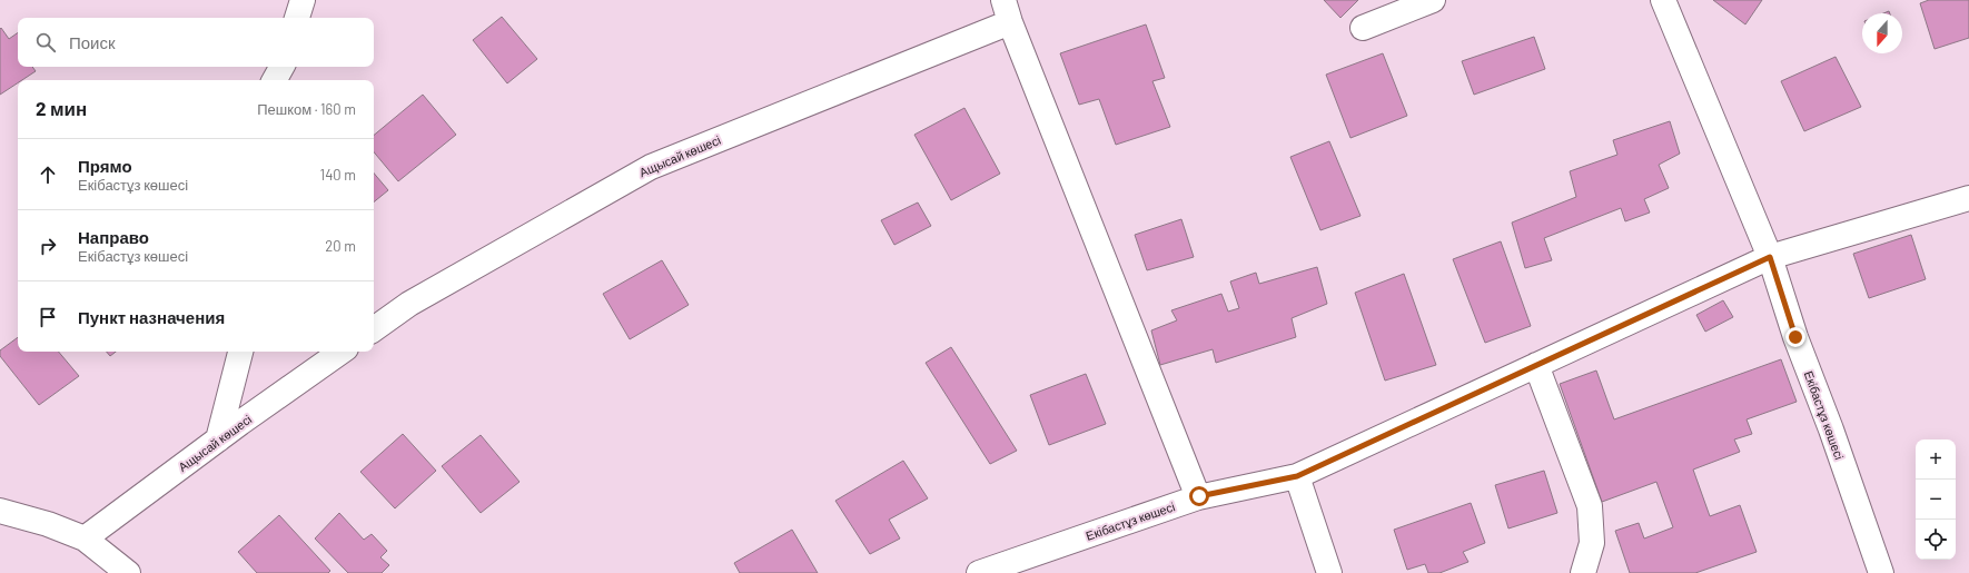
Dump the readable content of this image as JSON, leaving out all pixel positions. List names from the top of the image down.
{
  "streets": {
    "street": ["Ащысай көшесі", "Екібастұз көшесі"]
  },
  "north": "bottom",
  "page": {
    "search": "Поиск",
    "heading": ["2 мин", "Пешком · 160 m"],
    "list": [
      ["Прямо", "Екібастұз көшесі", "140 m"],
      ["Направо", "Екібастұз көшесі", "20 m"],
      "Пункт назначения"
    ],
    "map_buttons": ["+", "−"]
  }
}
